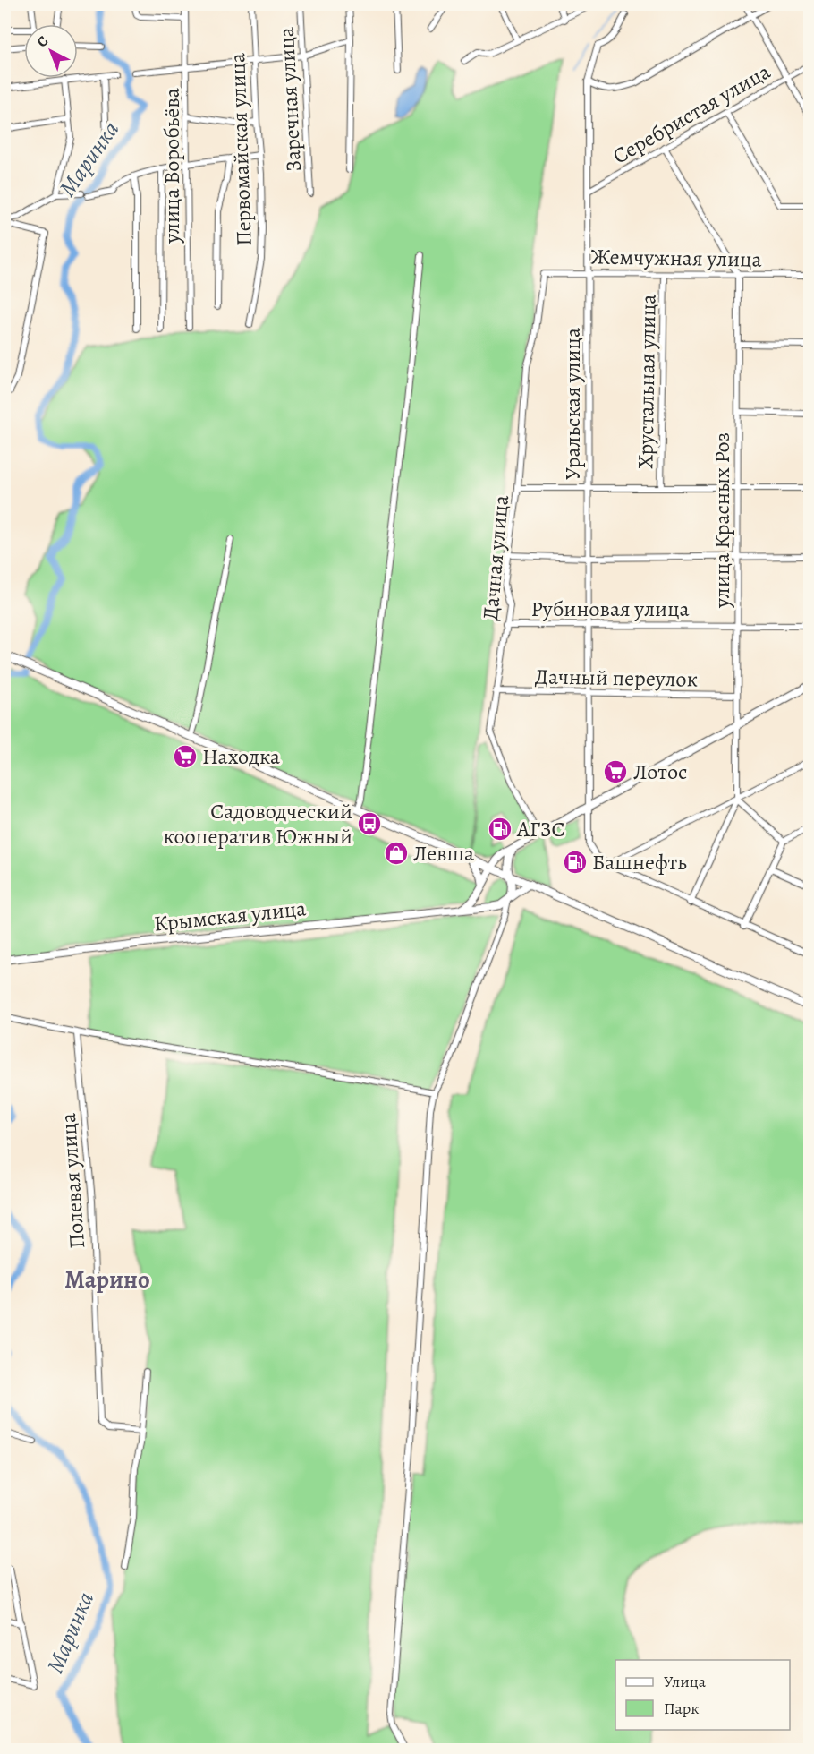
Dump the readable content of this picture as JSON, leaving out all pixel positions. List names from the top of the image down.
{
  "streets": {
    "main road": ["Крымская улица"],
    "street": [
      "Заречная улица",
      "Серебристая улица",
      "Первомайская улица",
      "улица Воробьёва",
      "Жемчужная улица",
      "Хрустальная улица",
      "Уральская улица",
      "улица Красных Роз",
      "Дачная улица",
      "Рубиновая улица",
      "Дачный переулок",
      "Полевая улица"
    ]
  },
  "crossings": [
    ["Серебристая улица", "Уральская улица"],
    ["Серебристая улица", "улица Красных Роз"],
    ["Жемчужная улица", "Хрустальная улица"],
    ["Жемчужная улица", "Уральская улица"],
    ["Жемчужная улица", "улица Красных Роз"],
    ["Жемчужная улица", "Дачная улица"],
    ["Уральская улица", "улица Красных Роз"],
    ["Уральская улица", "Рубиновая улица"],
    ["Уральская улица", "Дачный переулок"],
    ["улица Красных Роз", "Рубиновая улица"],
    ["улица Красных Роз", "Дачный переулок"],
    ["Дачная улица", "Рубиновая улица"],
    ["Дачная улица", "Дачный переулок"]
  ],
  "districts": ["Марино"],
  "water": ["Маринка"],
  "places": {
    "supermarket": ["Находка", "Лотос"],
    "bus stop": ["Садоводческий кооператив Южный"],
    "fuel station": ["АГЗС", "Башнефть"],
    "shop": ["Левша"]
  },
  "legend": ["Улица", "Парк"],
  "north": "top left"
}
